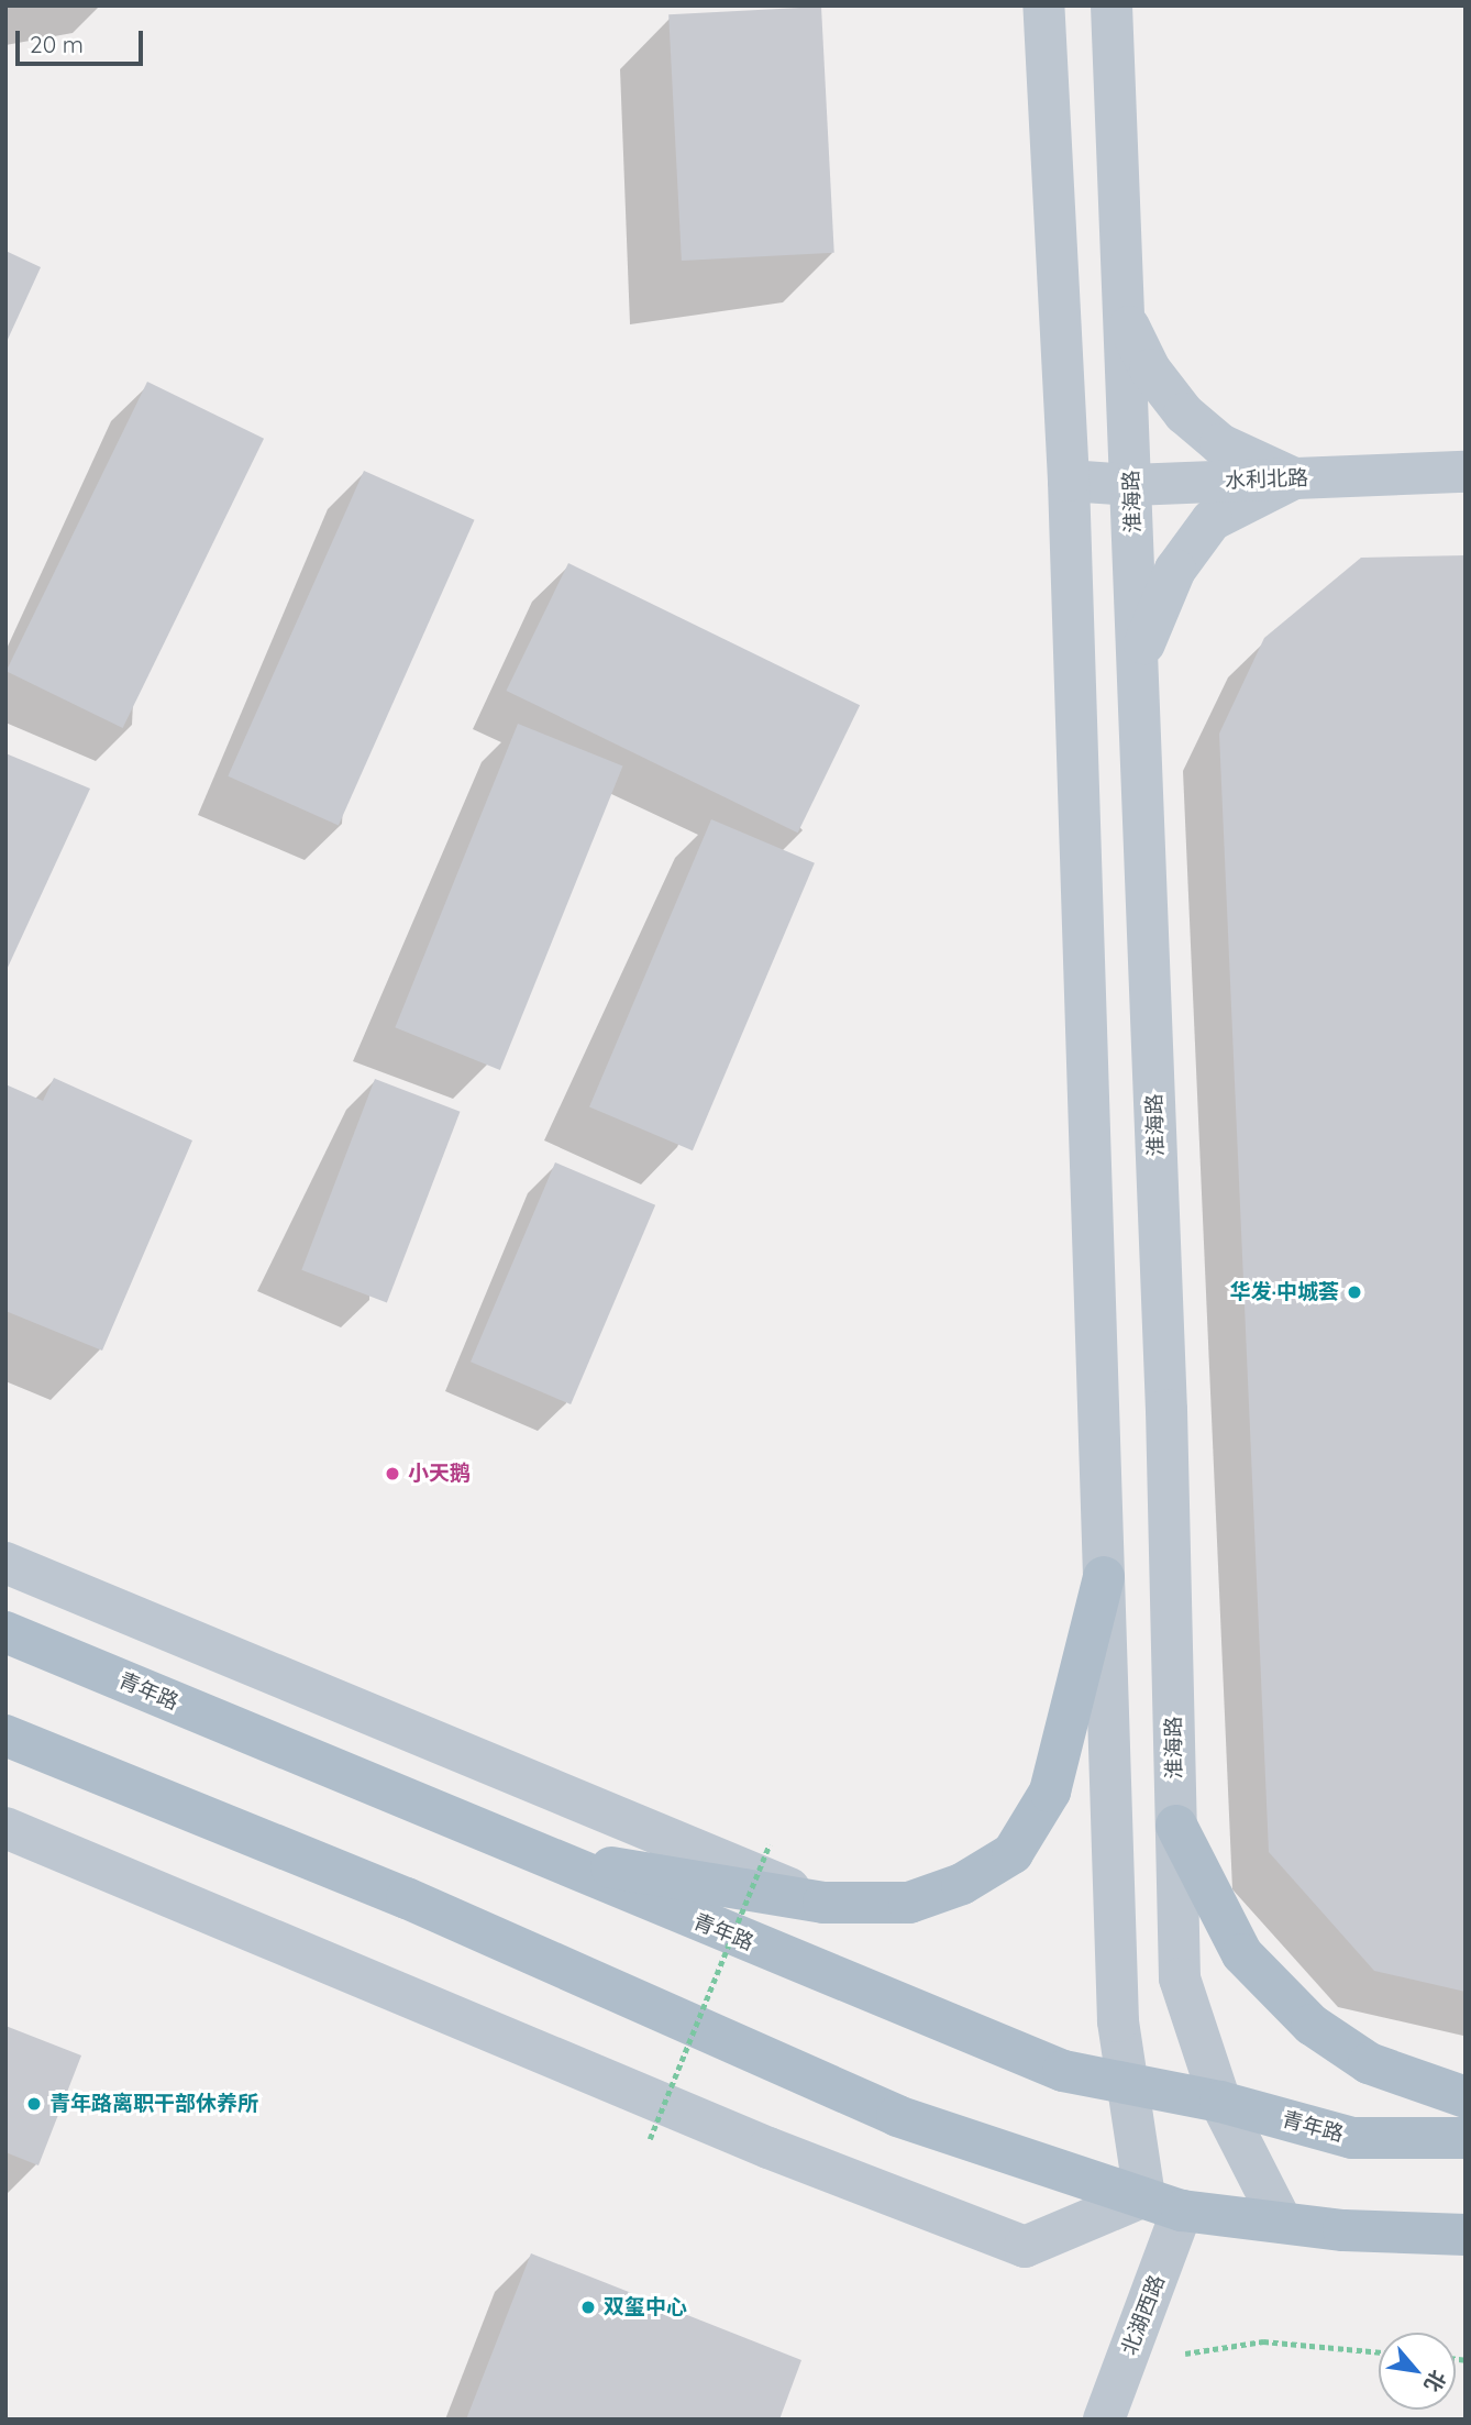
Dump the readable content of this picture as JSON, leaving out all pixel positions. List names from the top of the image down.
{
  "streets": {
    "main road": [
      "水利北路",
      "淮海路",
      "青年路",
      "北湖西路"
    ]
  },
  "crossings": [
    ["水利北路", "淮海路"],
    ["淮海路", "青年路"]
  ],
  "places": [
    "华发·中城荟",
    "小天鹅",
    "青年路离职干部休养所",
    "双玺中心"
  ],
  "scale_bar": "20 m",
  "north": "bottom right"
}
